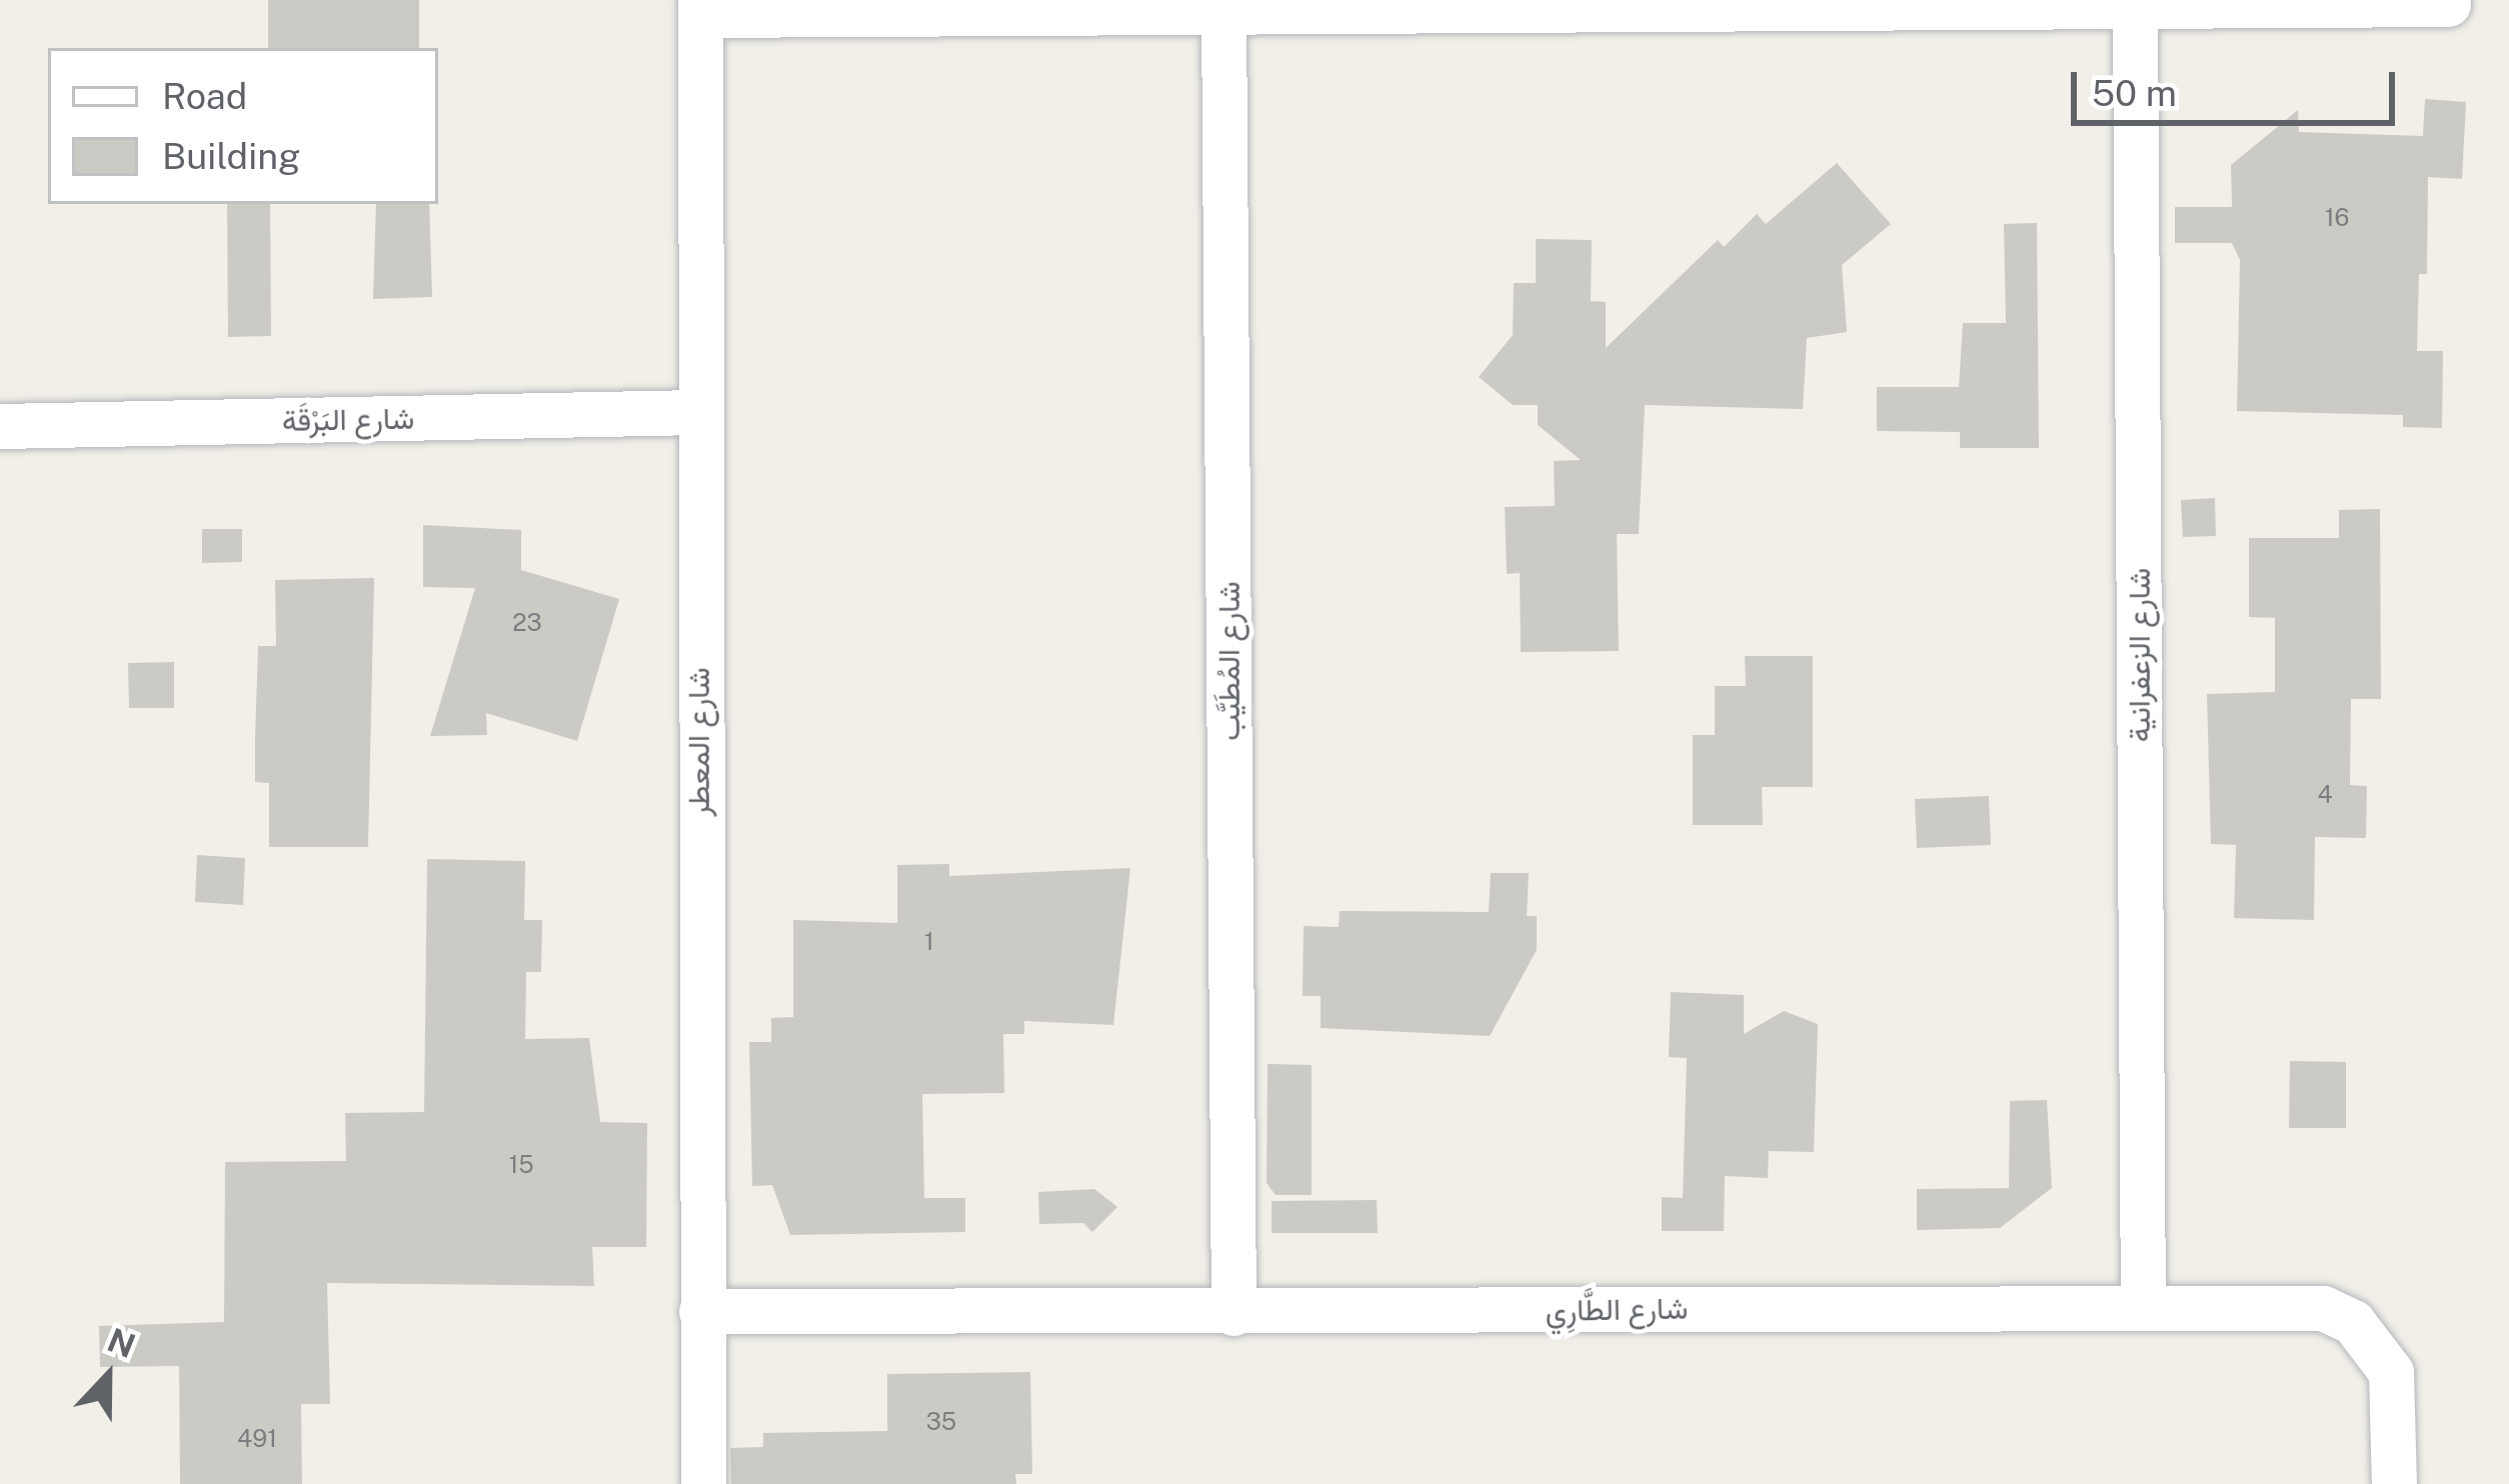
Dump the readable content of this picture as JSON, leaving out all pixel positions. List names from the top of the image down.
{
  "streets": {
    "street": [
      "شارع البَرْقَة",
      "شارع الزعفرانية",
      "شارع المُطَيَّب",
      "شارع المعطر",
      "شارع الطَّارِي"
    ]
  },
  "crossings": [
    ["شارع البَرْقَة", "شارع المعطر"],
    ["شارع الزعفرانية", "شارع الطَّارِي"],
    ["شارع المُطَيَّب", "شارع الطَّارِي"],
    ["شارع المعطر", "شارع الطَّارِي"]
  ],
  "house_numbers": [
    "16",
    "23",
    "4",
    "1",
    "15",
    "35",
    "491"
  ],
  "legend": ["Road", "Building"],
  "scale_bar": "50 m",
  "north": "top"
}
